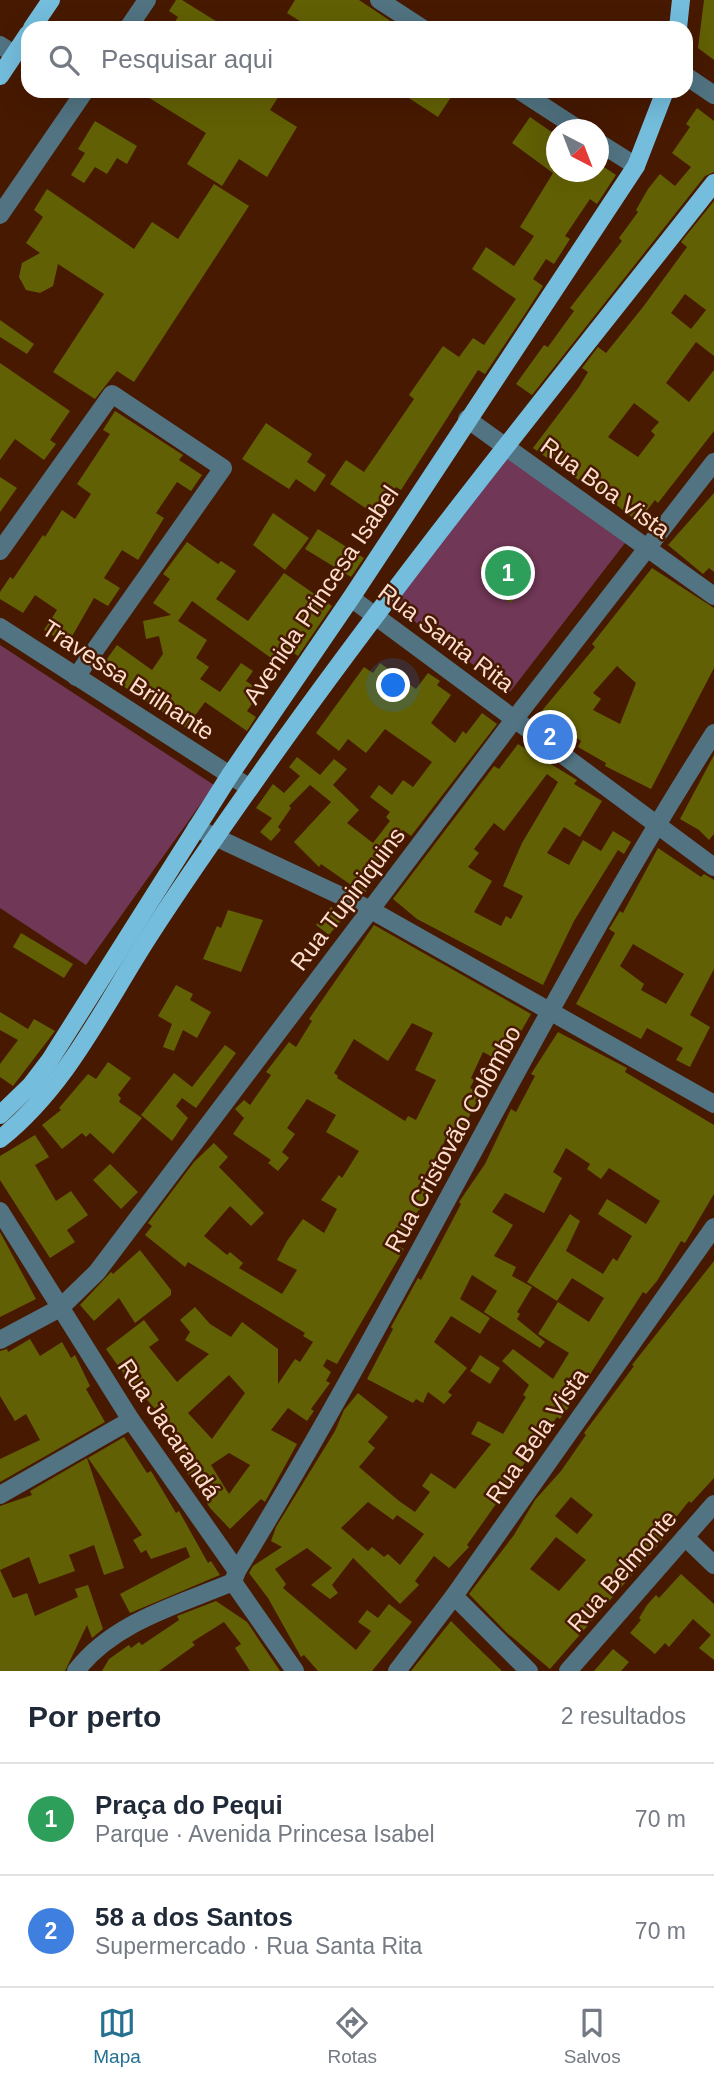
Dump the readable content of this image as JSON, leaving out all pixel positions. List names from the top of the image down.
{
  "streets": {
    "main road": ["Avenida Princesa Isabel"],
    "street": [
      "Rua Boa Vista",
      "Rua Santa Rita",
      "Travessa Brilhante",
      "Rua Tupiniquins",
      "Rua Cristovão Colômbo",
      "Rua Jacarandá",
      "Rua Bela Vista",
      "Rua Belmonte"
    ]
  },
  "crossings": [
    ["Rua Boa Vista", "Avenida Princesa Isabel"],
    ["Rua Boa Vista", "Rua Tupiniquins"],
    ["Avenida Princesa Isabel", "Rua Santa Rita"],
    ["Avenida Princesa Isabel", "Travessa Brilhante"],
    ["Rua Santa Rita", "Rua Tupiniquins"],
    ["Rua Santa Rita", "Rua Cristovão Colômbo"],
    ["Rua Tupiniquins", "Rua Jacarandá"],
    ["Rua Cristovão Colômbo", "Rua Jacarandá"]
  ],
  "north": "bottom right",
  "page": {
    "search": "Pesquisar aqui",
    "pins": ["1", "2"],
    "heading": ["Por perto", "2 resultados"],
    "list": [
      {
        "mark": "1",
        "name": "Praça do Pequi",
        "note": "Parque · Avenida Princesa Isabel",
        "value": "70 m"
      },
      {
        "mark": "2",
        "name": "58 a dos Santos",
        "note": "Supermercado · Rua Santa Rita",
        "value": "70 m"
      }
    ],
    "nav": ["Mapa", "Rotas", "Salvos"]
  }
}
